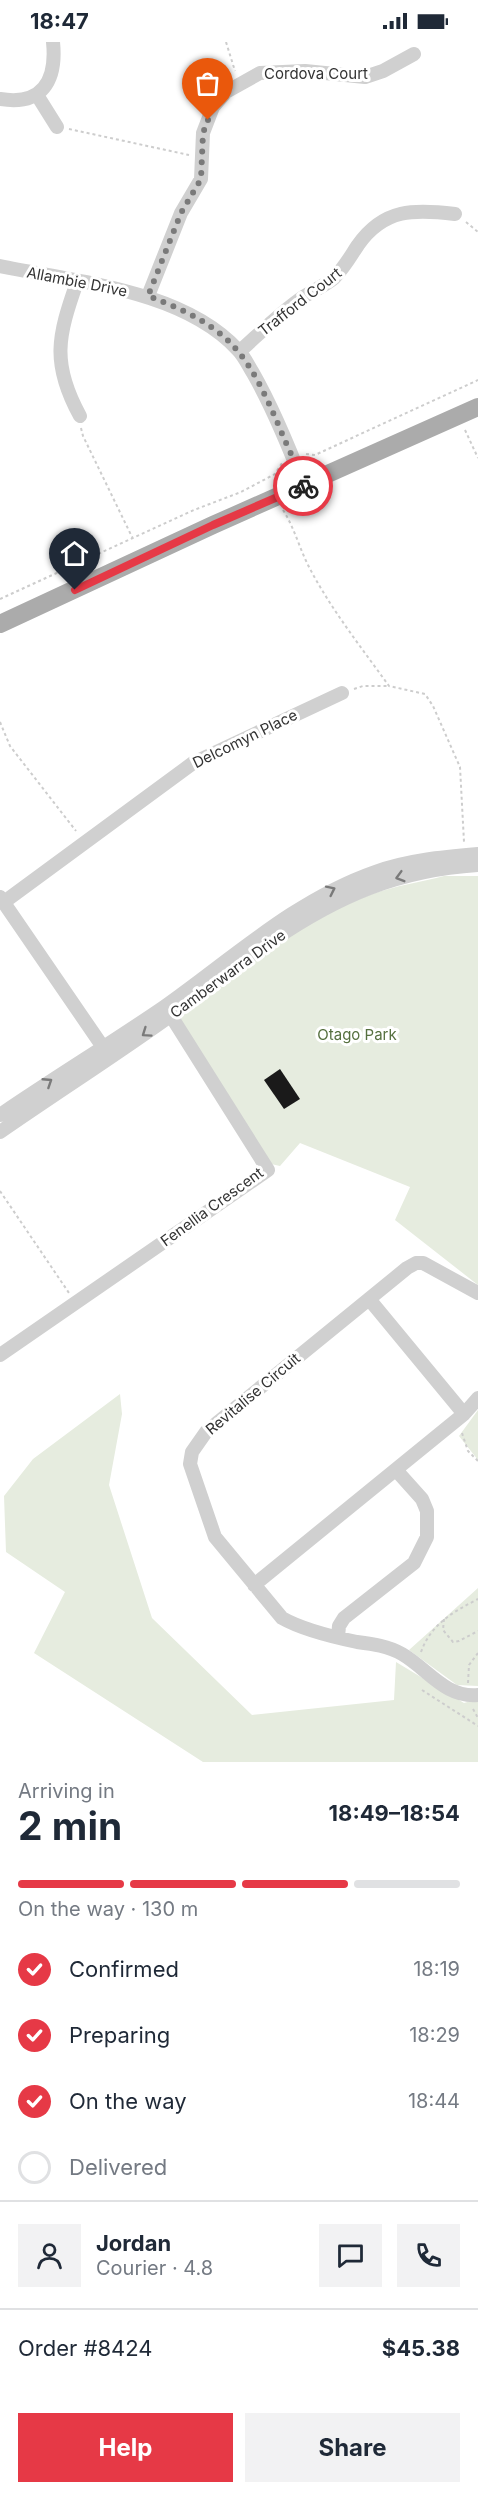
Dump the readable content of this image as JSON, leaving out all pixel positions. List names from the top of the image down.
{
  "streets": {
    "street": [
      "Cordova Court",
      "Allambie Drive",
      "Trafford Court",
      "Delcomyn Place",
      "Camberwarra Drive",
      "Fenellia Crescent",
      "Revitalise Circuit"
    ]
  },
  "crossings": [
    ["Cordova Court", "Allambie Drive"],
    ["Allambie Drive", "Trafford Court"],
    ["Camberwarra Drive", "Fenellia Crescent"]
  ],
  "parks": ["Otago Park"],
  "page": {
    "status": "18:47",
    "heading": ["2 min", "Arriving in", "18:49–18:54"],
    "panel": [
      "Jordan",
      "Courier · 4.8",
      "Order #8424",
      "$45.38"
    ],
    "bar": "On the way · 130 m",
    "list": [
      ["Confirmed", "18:19"],
      ["Preparing", "18:29"],
      ["On the way", "18:44"],
      "Delivered"
    ],
    "buttons": ["Help", "Share"]
  }
}
